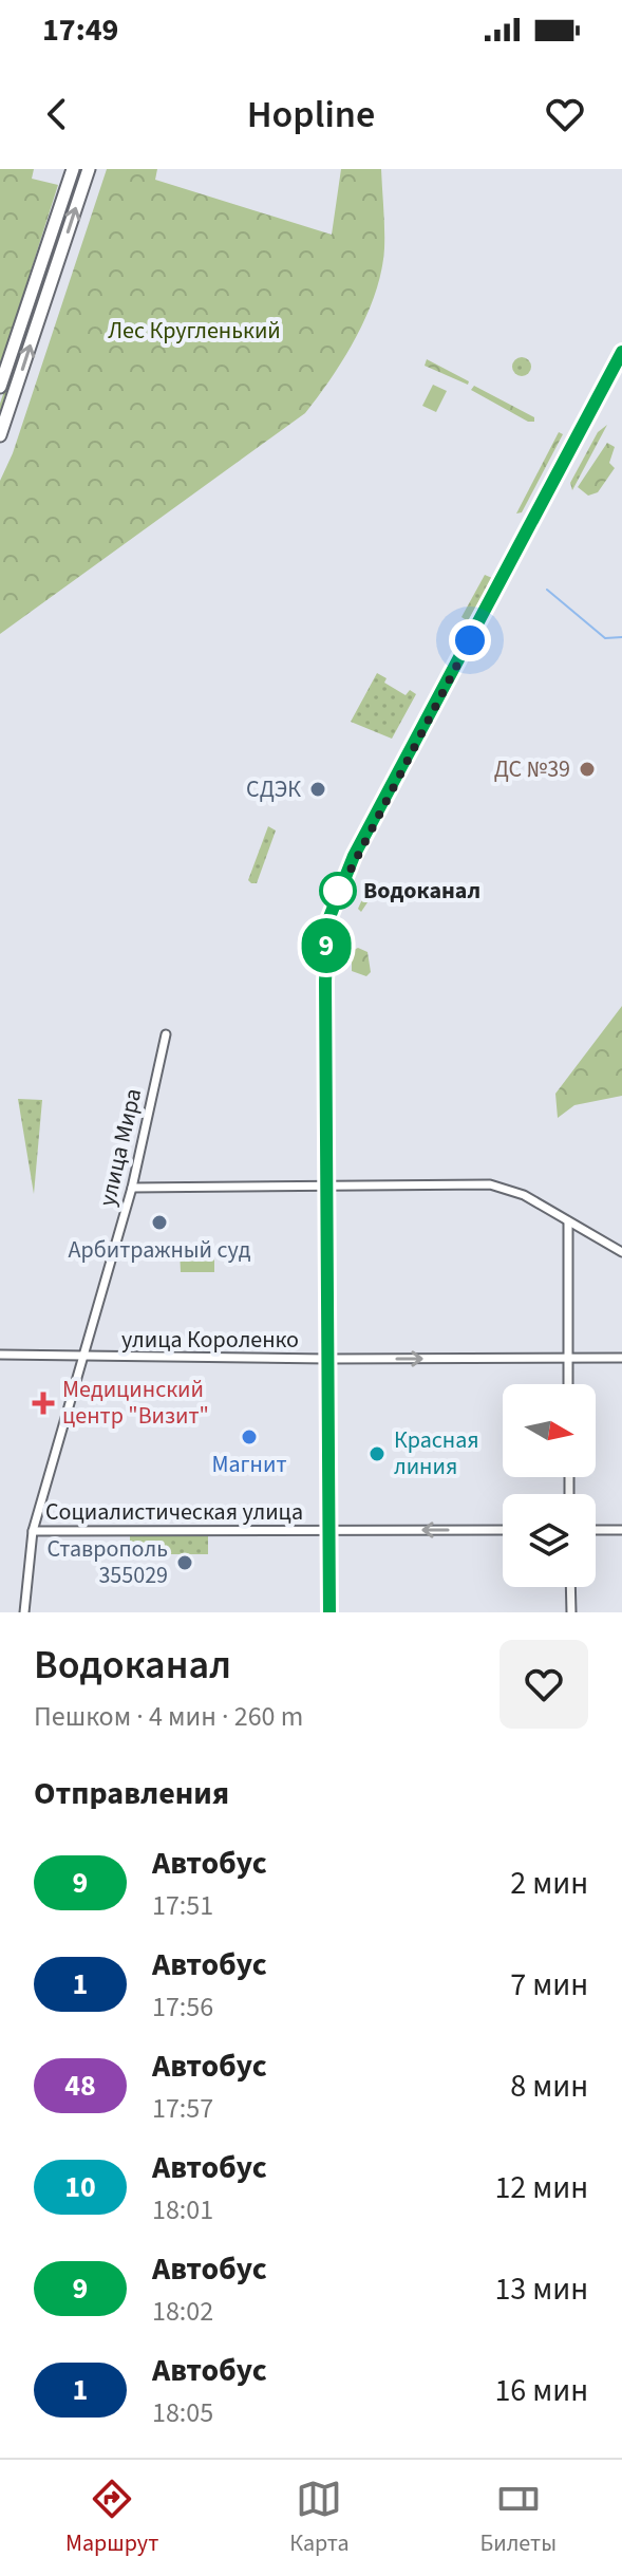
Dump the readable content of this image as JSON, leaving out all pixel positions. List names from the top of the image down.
{
  "streets": {
    "street": ["улица Мира", "улица Короленко", "Социалистическая улица"]
  },
  "crossings": [
    ["улица Мира", "улица Короленко"],
    ["улица Мира", "Социалистическая улица"]
  ],
  "one_way": ["улица Короленко", "Социалистическая улица"],
  "parks": ["Лес Кругленький"],
  "places": {
    "other": [
      "ДС №39",
      "СДЭК",
      "Водоканал",
      "Арбитражный суд",
      "Магнит",
      "Красная линия",
      "Ставрополь 355029"
    ],
    "health": ["Медицинский центр \"Визит\""]
  },
  "lines": ["bus line 9"],
  "north": "right",
  "page": {
    "status": "17:49",
    "header": "Hopline",
    "on_map": "9",
    "heading": [
      ["Водоканал", "Пешком · 4 мин · 260 m"],
      "Отправления"
    ],
    "list": [
      {
        "mark": "9",
        "name": "Автобус",
        "note": "17:51",
        "value": "2 мин"
      },
      {
        "mark": "1",
        "name": "Автобус",
        "note": "17:56",
        "value": "7 мин"
      },
      {
        "mark": "48",
        "name": "Автобус",
        "note": "17:57",
        "value": "8 мин"
      },
      {
        "mark": "10",
        "name": "Автобус",
        "note": "18:01",
        "value": "12 мин"
      },
      {
        "mark": "9",
        "name": "Автобус",
        "note": "18:02",
        "value": "13 мин"
      },
      {
        "mark": "1",
        "name": "Автобус",
        "note": "18:05",
        "value": "16 мин"
      }
    ],
    "tabs": ["Маршрут", "Карта", "Билеты"]
  }
}
